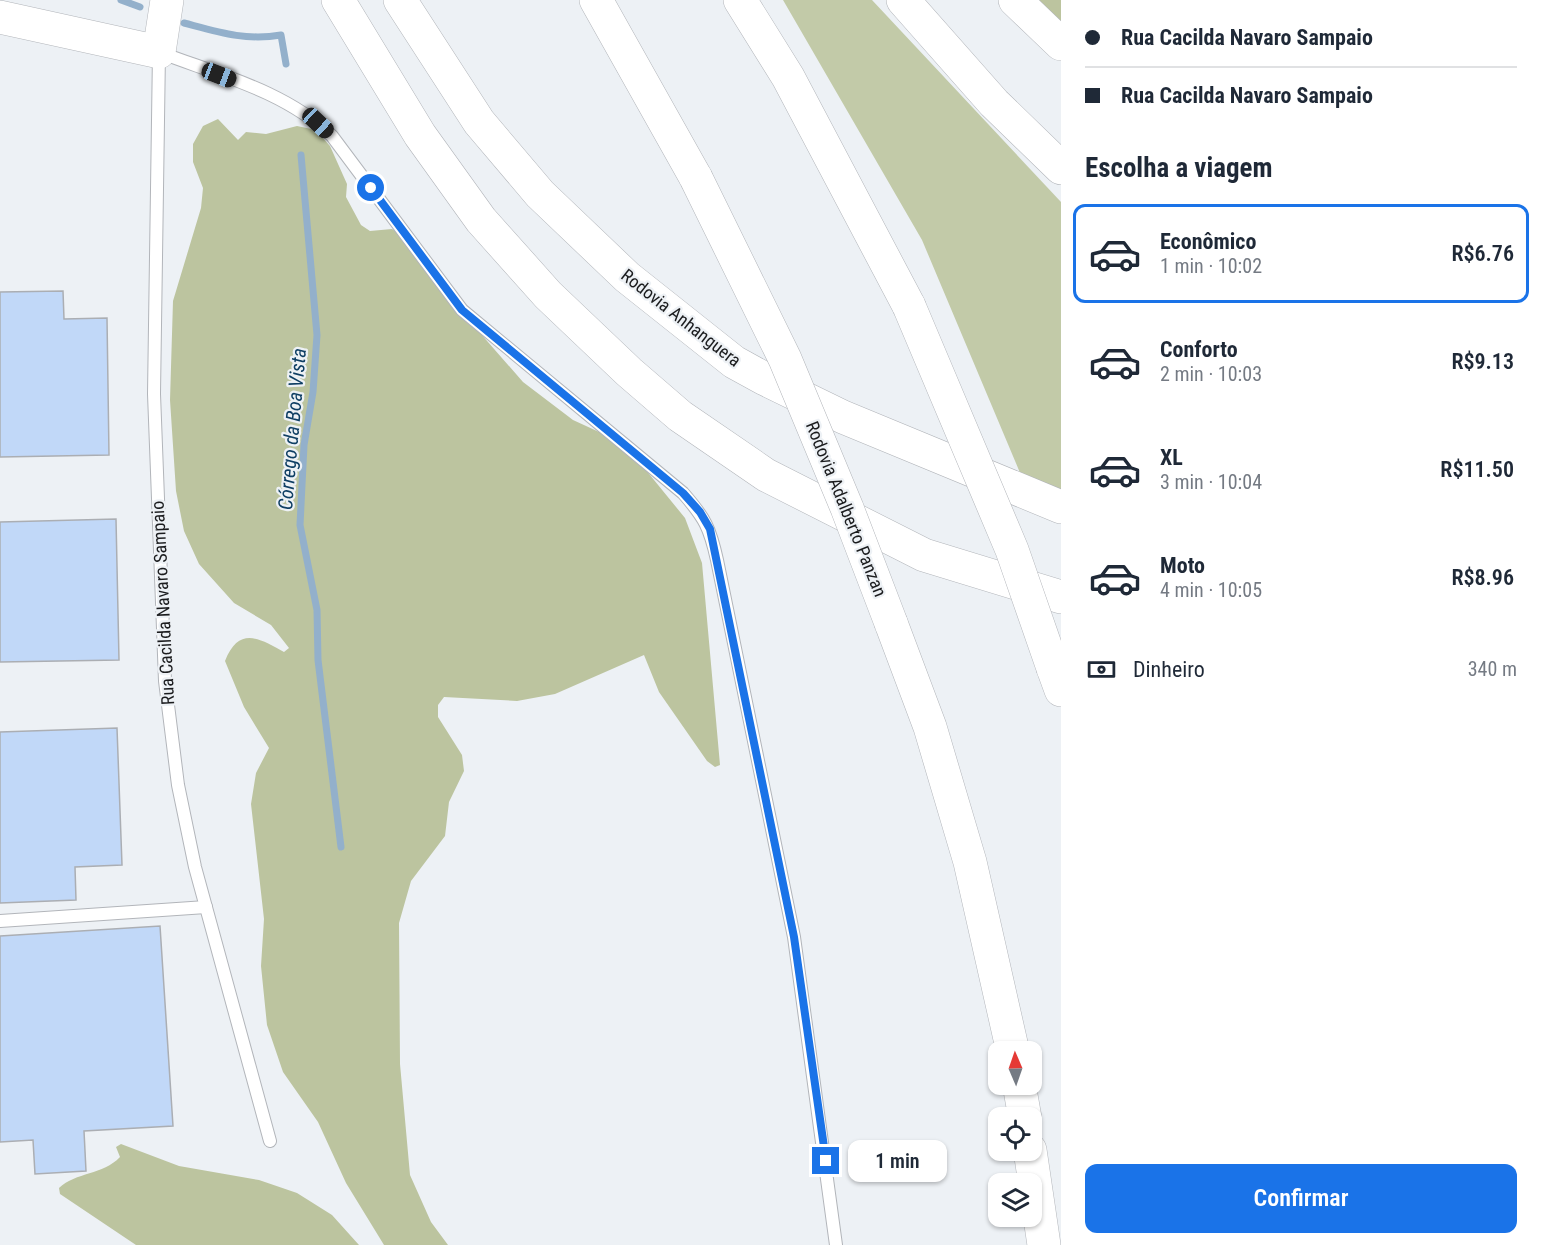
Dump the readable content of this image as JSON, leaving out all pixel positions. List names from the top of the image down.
{
  "streets": {
    "main road": ["Rodovia Anhanguera", "Rodovia Adalberto Panzan", "Rua Cacilda Navaro Sampaio"]
  },
  "water": ["Córrego da Boa Vista"],
  "north": "top",
  "page": {
    "banner": ["Rua Cacilda Navaro Sampaio", "Rua Cacilda Navaro Sampaio"],
    "heading": "Escolha a viagem",
    "list": [
      {
        "name": "Econômico",
        "note": "1 min · 10:02",
        "value": "R$6.76"
      },
      {
        "name": "Conforto",
        "note": "2 min · 10:03",
        "value": "R$9.13"
      },
      {
        "name": "XL",
        "note": "3 min · 10:04",
        "value": "R$11.50"
      },
      {
        "name": "Moto",
        "note": "4 min · 10:05",
        "value": "R$8.96"
      }
    ],
    "pay": ["Dinheiro", "340 m"],
    "bubble": "1 min",
    "buttons": "Confirmar"
  }
}
